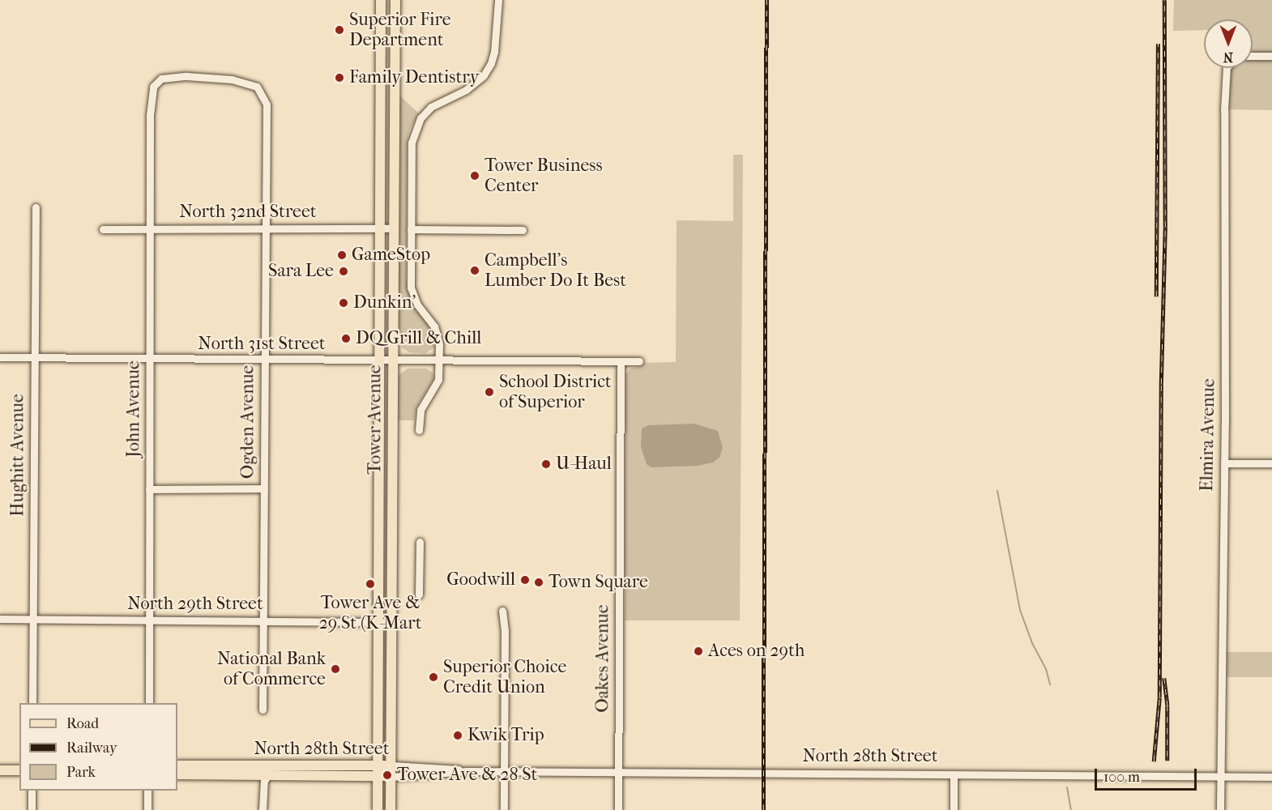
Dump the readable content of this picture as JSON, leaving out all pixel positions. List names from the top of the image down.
{
  "streets": {
    "main road": ["Tower Avenue", "North 28th Street"],
    "street": [
      "North 32nd Street",
      "North 31st Street",
      "John Avenue",
      "Ogden Avenue",
      "Elmira Avenue",
      "Hughitt Avenue",
      "North 29th Street",
      "Oakes Avenue"
    ]
  },
  "crossings": [
    ["North 32nd Street", "John Avenue"],
    ["North 32nd Street", "Tower Avenue"],
    ["North 32nd Street", "Ogden Avenue"],
    ["North 31st Street", "John Avenue"],
    ["North 31st Street", "Tower Avenue"],
    ["North 31st Street", "Ogden Avenue"],
    ["North 31st Street", "Hughitt Avenue"],
    ["North 31st Street", "Oakes Avenue"],
    ["John Avenue", "Ogden Avenue"],
    ["John Avenue", "North 29th Street"],
    ["Tower Avenue", "North 29th Street"],
    ["Tower Avenue", "North 28th Street"],
    ["Ogden Avenue", "North 29th Street"],
    ["Elmira Avenue", "North 28th Street"],
    ["Hughitt Avenue", "North 29th Street"],
    ["Oakes Avenue", "North 28th Street"]
  ],
  "places": [
    "Superior Fire Department",
    "Family Dentistry",
    "Tower Business Center",
    "GameStop",
    "Campbell's Lumber Do It Best",
    "Sara Lee",
    "Dunkin'",
    "DQ Grill & Chill",
    "School District of Superior",
    "U-Haul",
    "Goodwill",
    "Town Square",
    "Tower Ave & 29 St (K-Mart",
    "Aces on 29th",
    "National Bank of Commerce",
    "Superior Choice Credit Union",
    "Kwik Trip",
    "Tower Ave & 28 St"
  ],
  "legend": ["Road", "Railway", "Park"],
  "scale_bar": "100 m",
  "north": "bottom"
}
